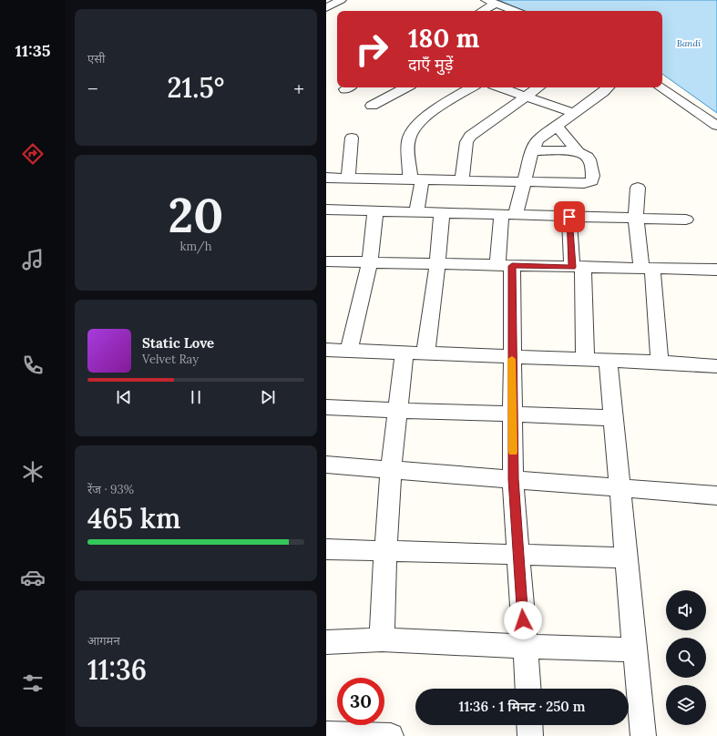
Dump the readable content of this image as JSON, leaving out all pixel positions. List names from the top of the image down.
{
  "water": ["Bandi"],
  "page": {
    "tabs": "11:35",
    "tile": [
      "एसी",
      ["20", "km/h"],
      ["रेंज · 93%", "465 km"],
      ["आगमन", "11:36"]
    ],
    "turn": ["180 m", "दाएँ मुड़ें"],
    "heat": ["−", "21.5°", "+"],
    "song": ["Static Love", "Velvet Ray"],
    "limit": "30",
    "trip": "11:36 · 1 मिनट · 250 m"
  }
}
